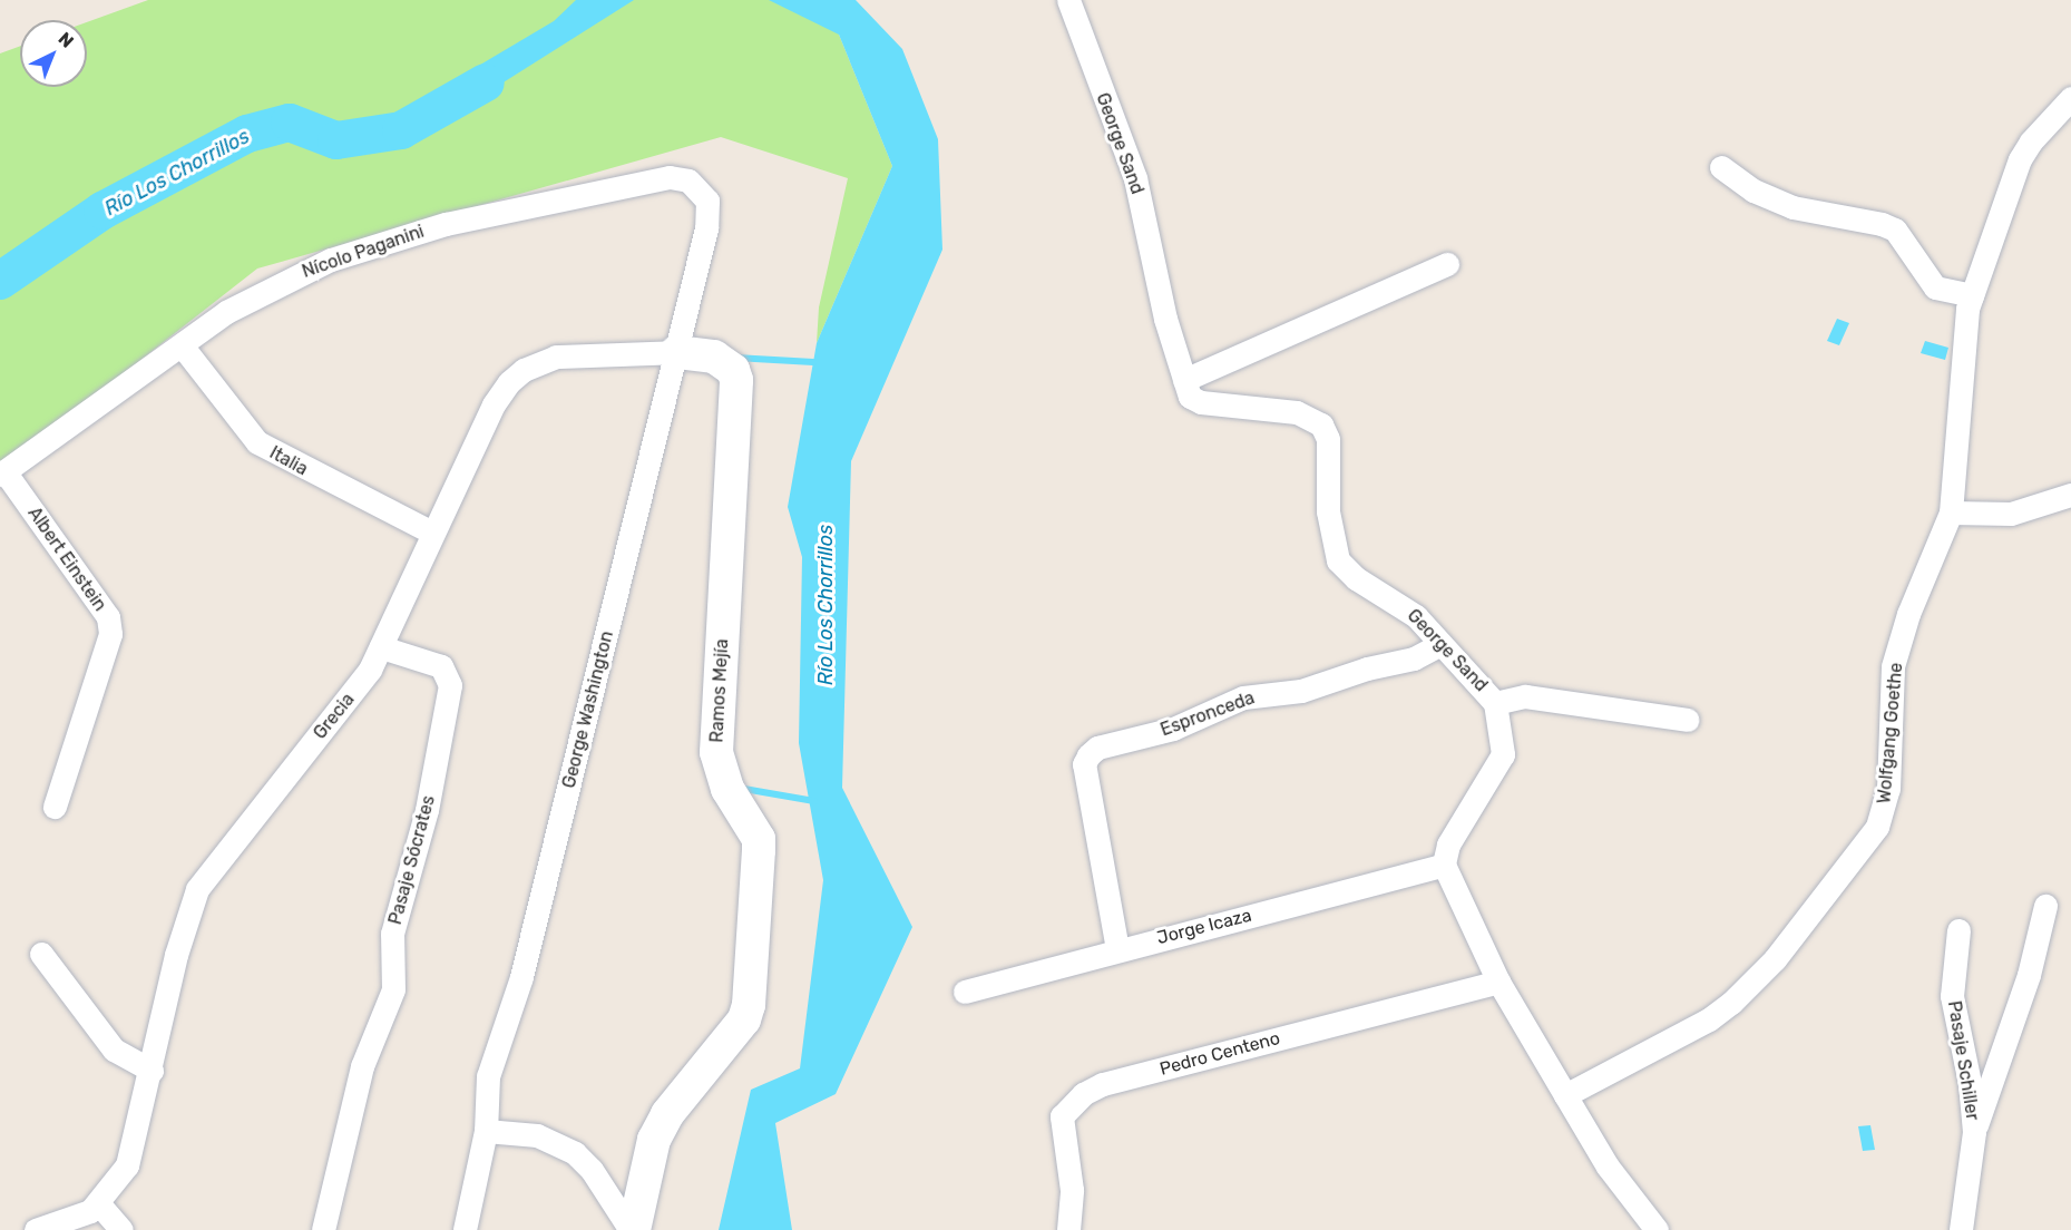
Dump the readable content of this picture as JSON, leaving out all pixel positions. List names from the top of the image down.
{
  "streets": {
    "street": [
      "George Sand",
      "Nícolo Paganini",
      "Italia",
      "Albert Einstein",
      "Ramos Mejía",
      "George Washington",
      "Espronceda",
      "Grecia",
      "Wolfgang Goethe",
      "Pasaje Sócrates",
      "Jorge Icaza",
      "Pedro Centeno",
      "Pasaje Schiller"
    ]
  },
  "crossings": [
    ["George Sand", "Espronceda"],
    ["George Sand", "Jorge Icaza"],
    ["Nícolo Paganini", "Italia"],
    ["Nícolo Paganini", "Albert Einstein"],
    ["Nícolo Paganini", "George Washington"],
    ["Italia", "Grecia"],
    ["Ramos Mejía", "George Washington"],
    ["Ramos Mejía", "Grecia"],
    ["George Washington", "Grecia"],
    ["Espronceda", "Jorge Icaza"],
    ["Grecia", "Pasaje Sócrates"]
  ],
  "water": ["Río Los Chorrillos"],
  "north": "top right"
}
